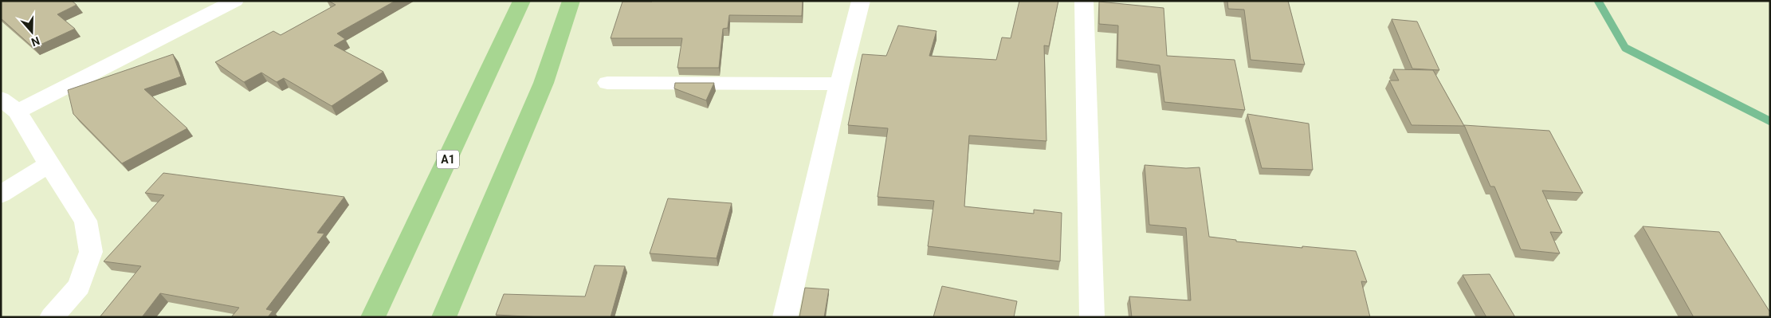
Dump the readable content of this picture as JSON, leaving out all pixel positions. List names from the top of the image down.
{
  "streets": {
    "main road": ["A1"]
  },
  "north": "bottom"
}
